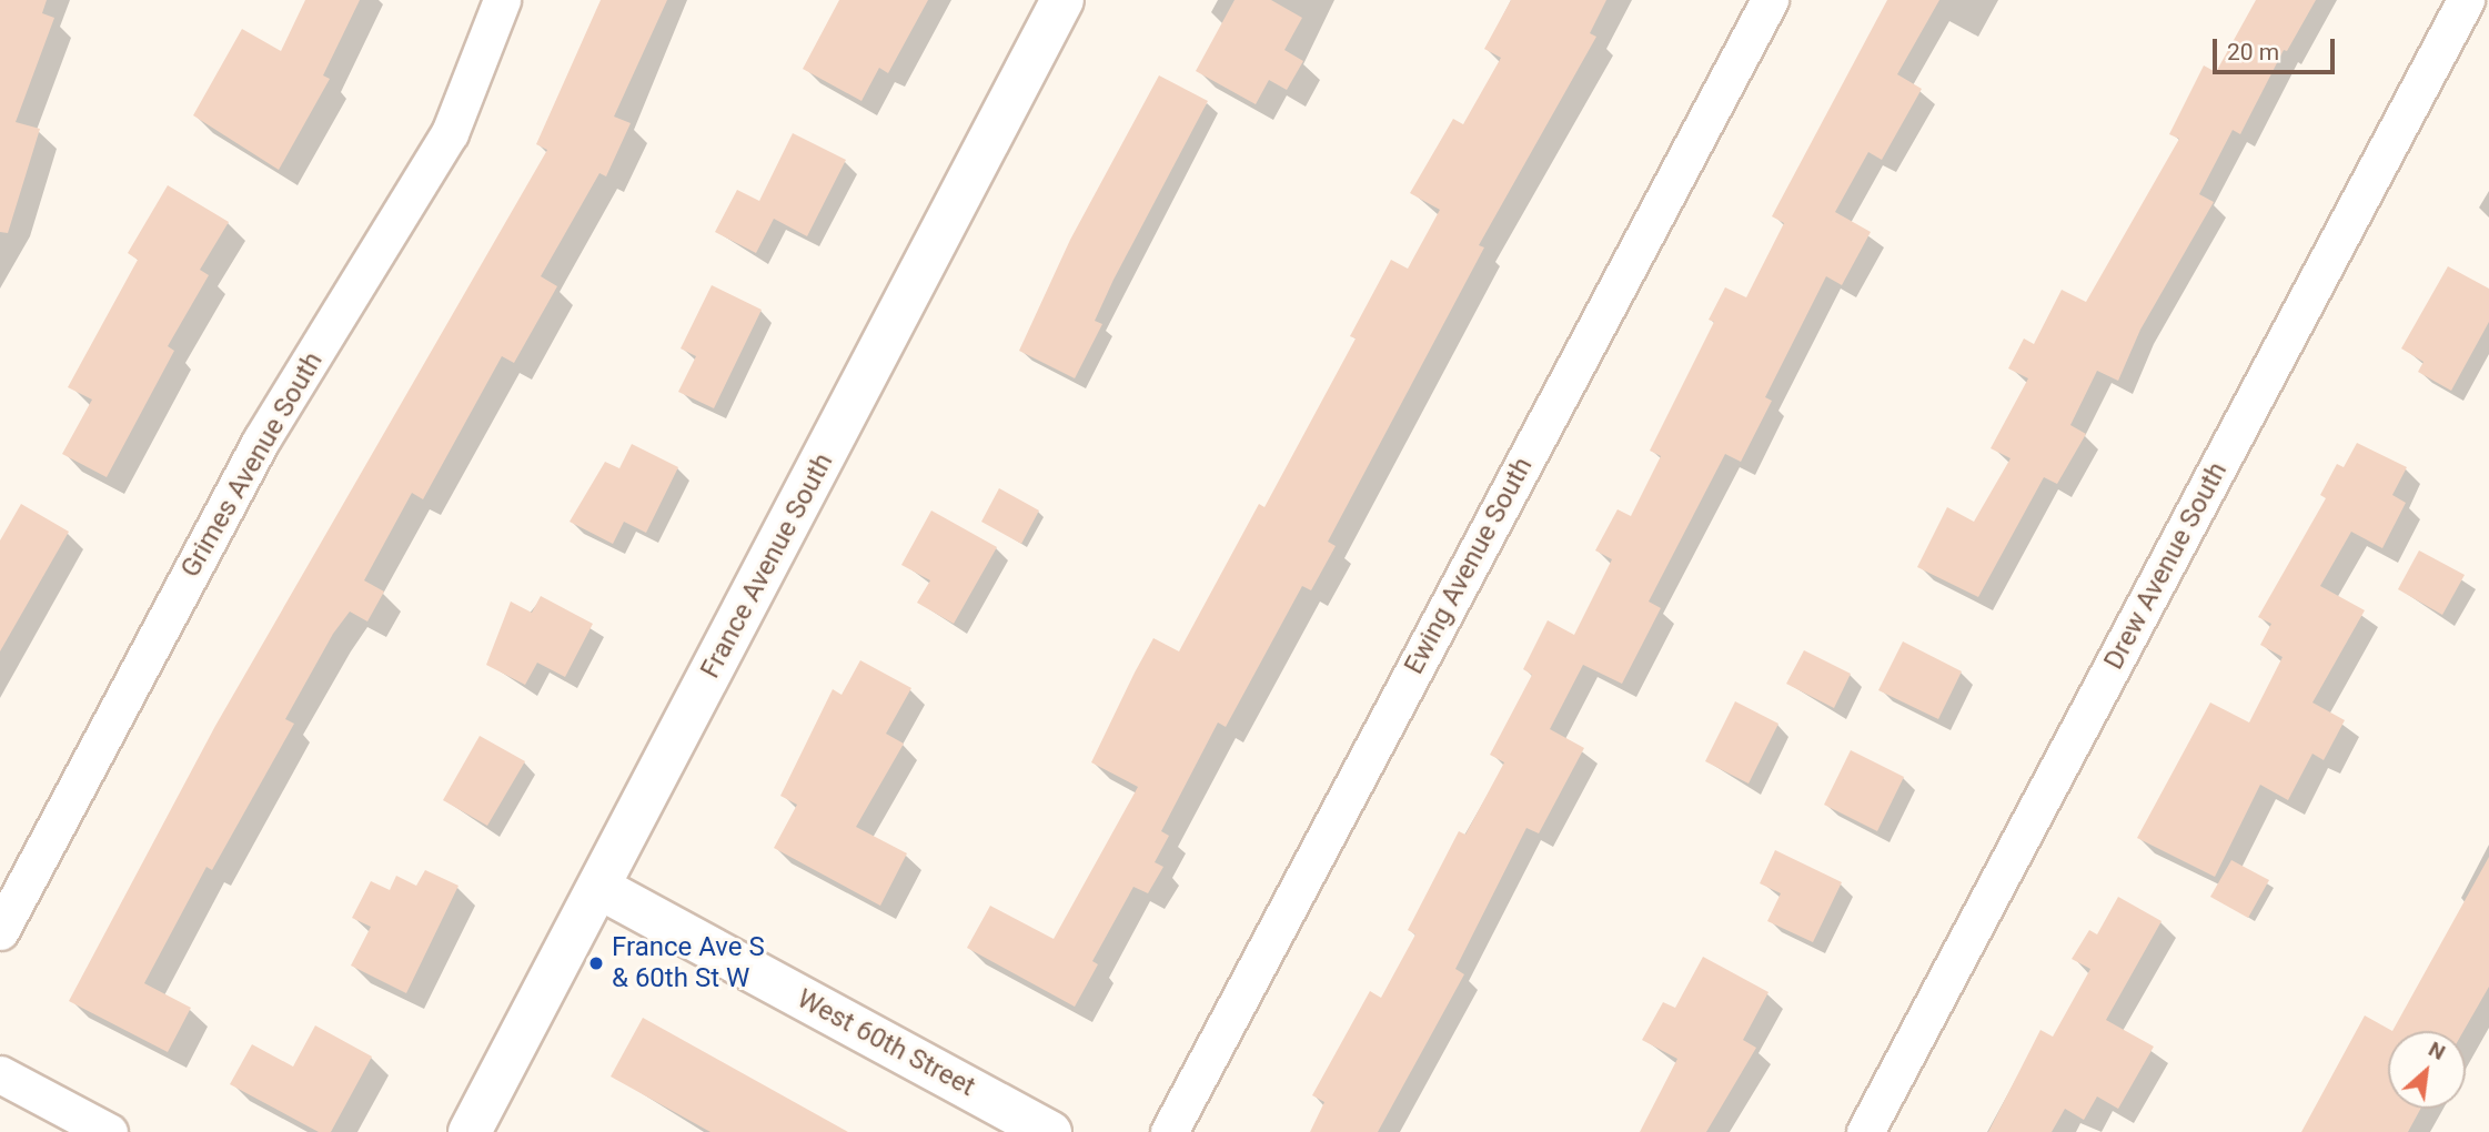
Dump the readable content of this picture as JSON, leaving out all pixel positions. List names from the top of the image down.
{
  "streets": {
    "main road": ["France Avenue South", "West 60th Street"],
    "street": ["Grimes Avenue South", "Ewing Avenue South", "Drew Avenue South"]
  },
  "crossings": [
    ["France Avenue South", "West 60th Street"]
  ],
  "places": ["France Ave S & 60th St W"],
  "scale_bar": "20 m",
  "north": "top right"
}
